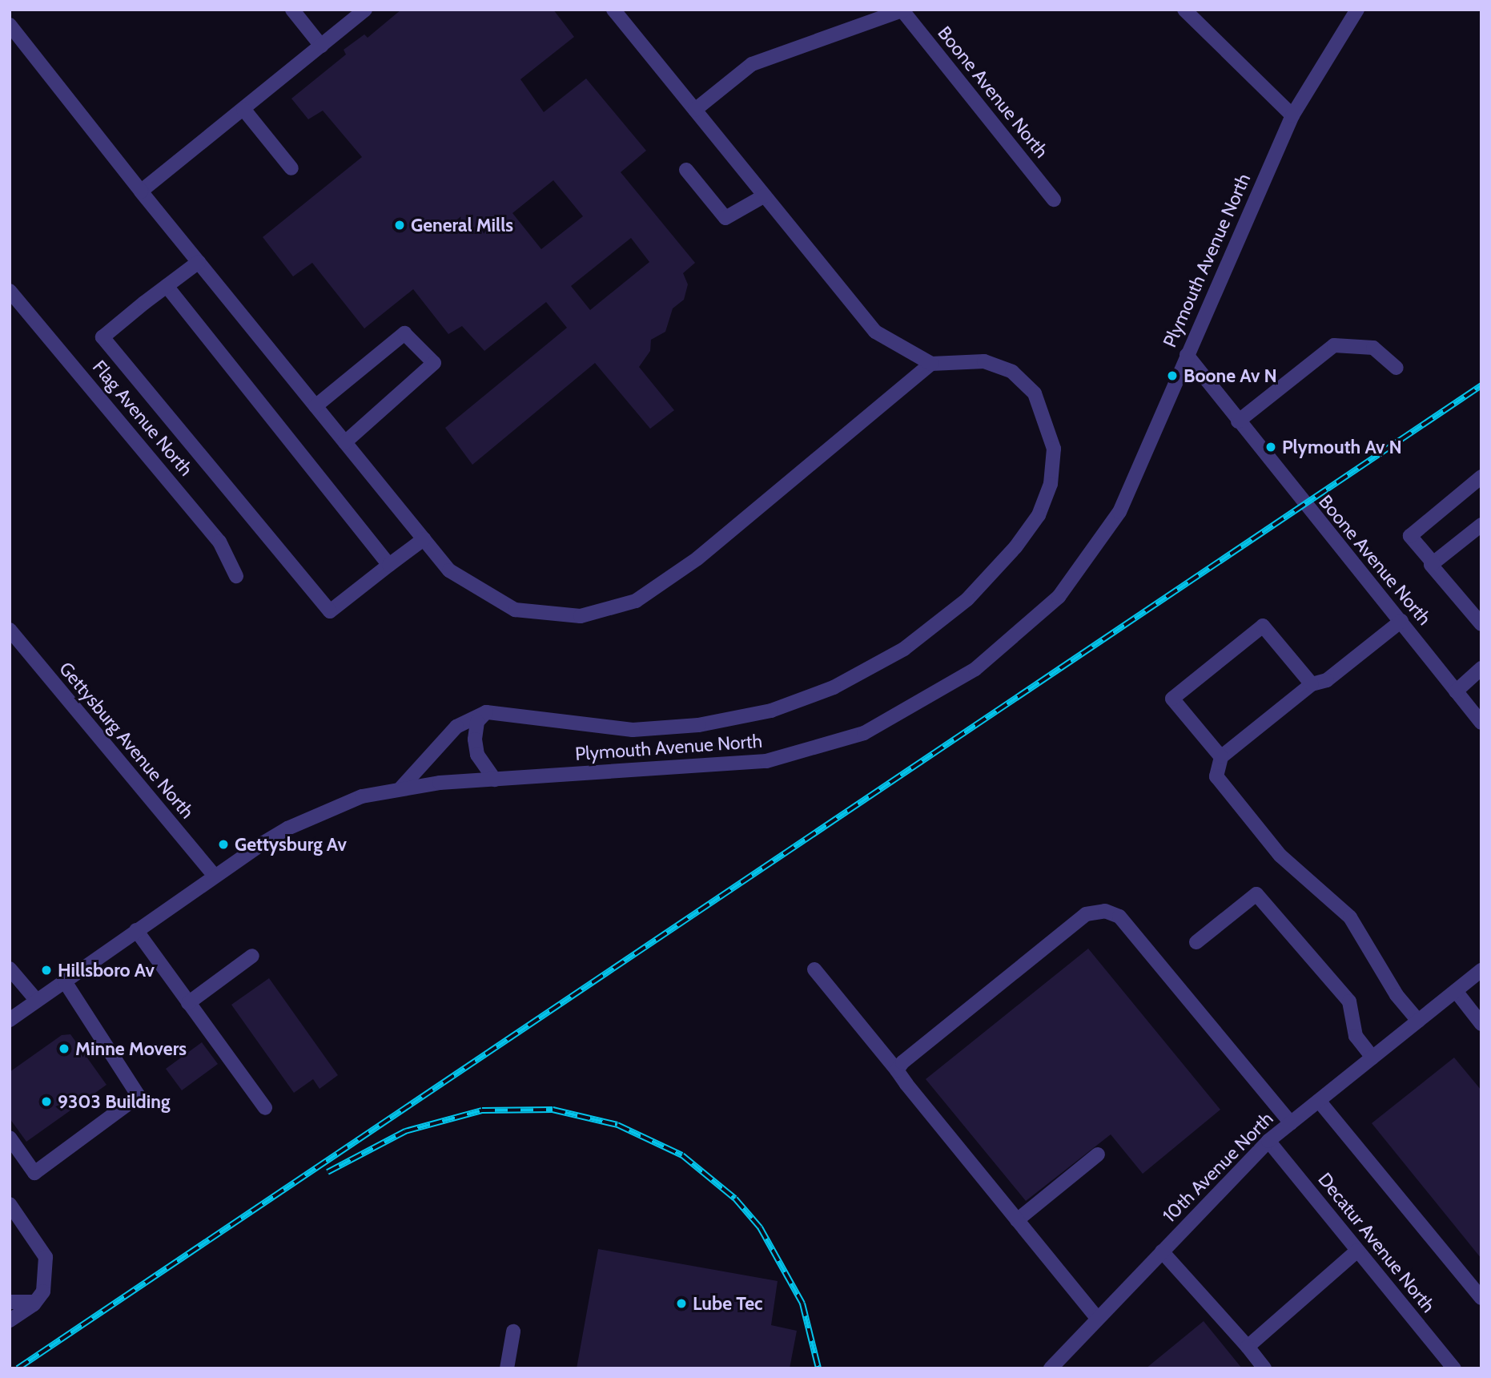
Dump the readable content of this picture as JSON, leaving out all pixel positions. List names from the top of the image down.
{
  "streets": {
    "street": [
      "Boone Avenue North",
      "Plymouth Avenue North",
      "Flag Avenue North",
      "Gettysburg Avenue North",
      "10th Avenue North",
      "Decatur Avenue North"
    ]
  },
  "crossings": [
    ["Boone Avenue North", "Plymouth Avenue North"],
    ["Plymouth Avenue North", "Gettysburg Avenue North"],
    ["10th Avenue North", "Decatur Avenue North"]
  ],
  "places": [
    "General Mills",
    "Boone Av N",
    "Plymouth Av N",
    "Gettysburg Av",
    "Hillsboro Av",
    "Minne Movers",
    "9303 Building",
    "Lube Tec"
  ]
}
